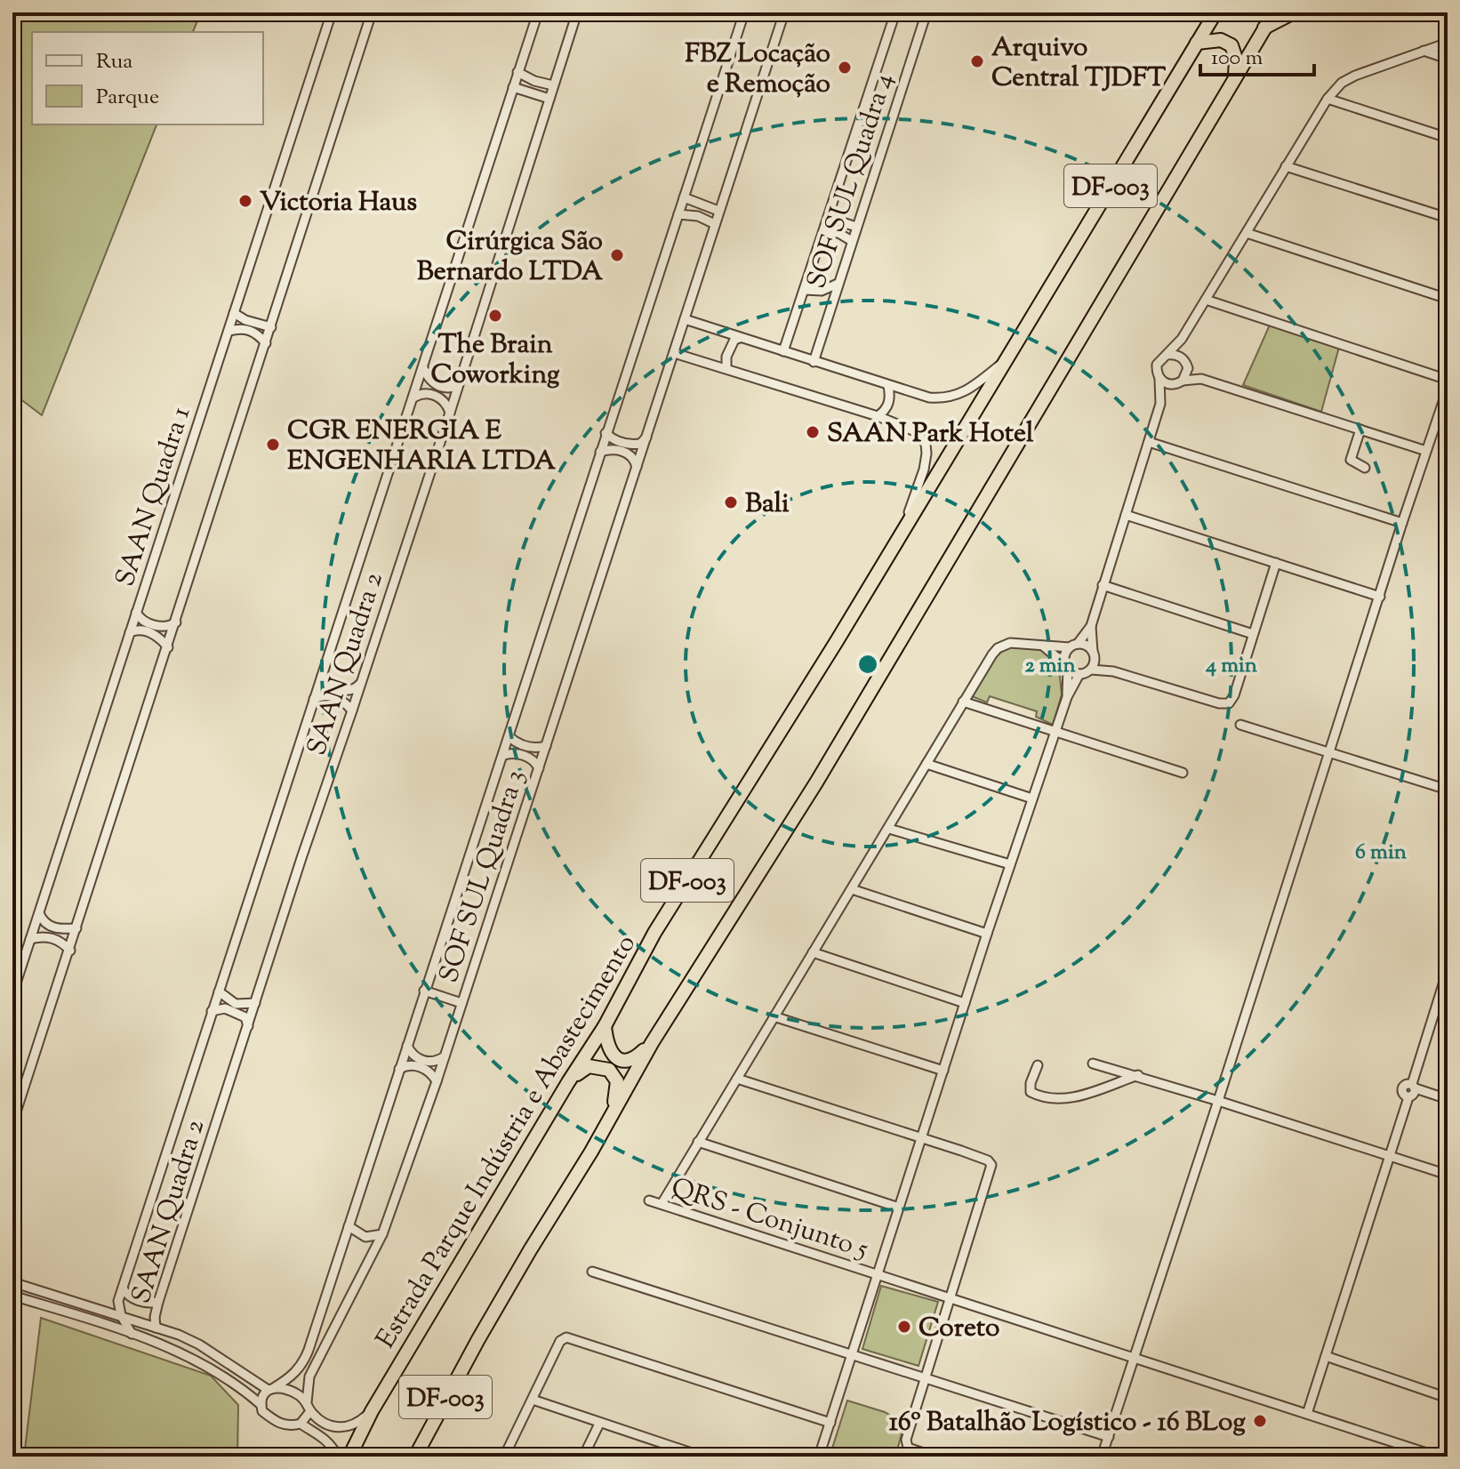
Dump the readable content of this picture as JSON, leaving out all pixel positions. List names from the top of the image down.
{
  "streets": {
    "highway": ["DF-003", "Estrada Parque Indústria e Abastecimento"],
    "street": [
      "SOF SUL Quadra 4",
      "SAAN Quadra 1",
      "SAAN Quadra 2",
      "SOF SUL Quadra 3",
      "QRS - Conjunto 5"
    ]
  },
  "places": [
    "Arquivo Central TJDFT",
    "FBZ Locação e Remoção",
    "Victoria Haus",
    "Cirúrgica São Bernardo LTDA",
    "The Brain Coworking",
    "SAAN Park Hotel",
    "CGR ENERGIA E ENGENHARIA LTDA",
    "Bali",
    "Coreto",
    "16º Batalhão Logístico - 16 BLog"
  ],
  "legend": ["Rua", "Parque"],
  "scale_bar": "100 m",
  "rings": ["2 min", "4 min", "6 min"]
}
